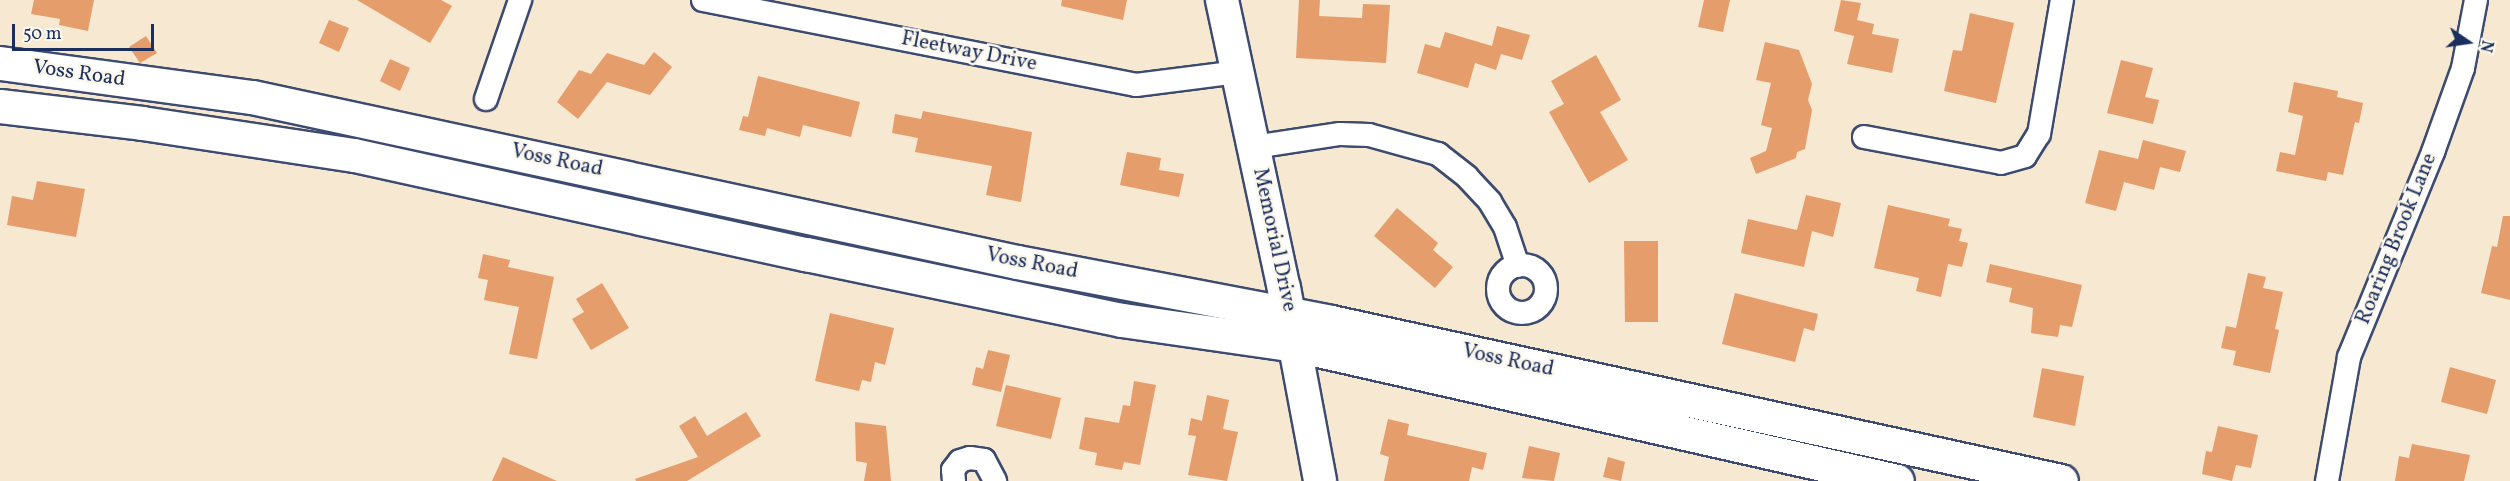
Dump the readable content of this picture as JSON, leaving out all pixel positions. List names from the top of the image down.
{
  "streets": {
    "main road": ["Voss Road"],
    "street": ["Fleetway Drive", "Roaring Brook Lane", "Memorial Drive"]
  },
  "crossings": [
    ["Fleetway Drive", "Memorial Drive"],
    ["Voss Road", "Memorial Drive"]
  ],
  "scale_bar": "50 m",
  "north": "right"
}
